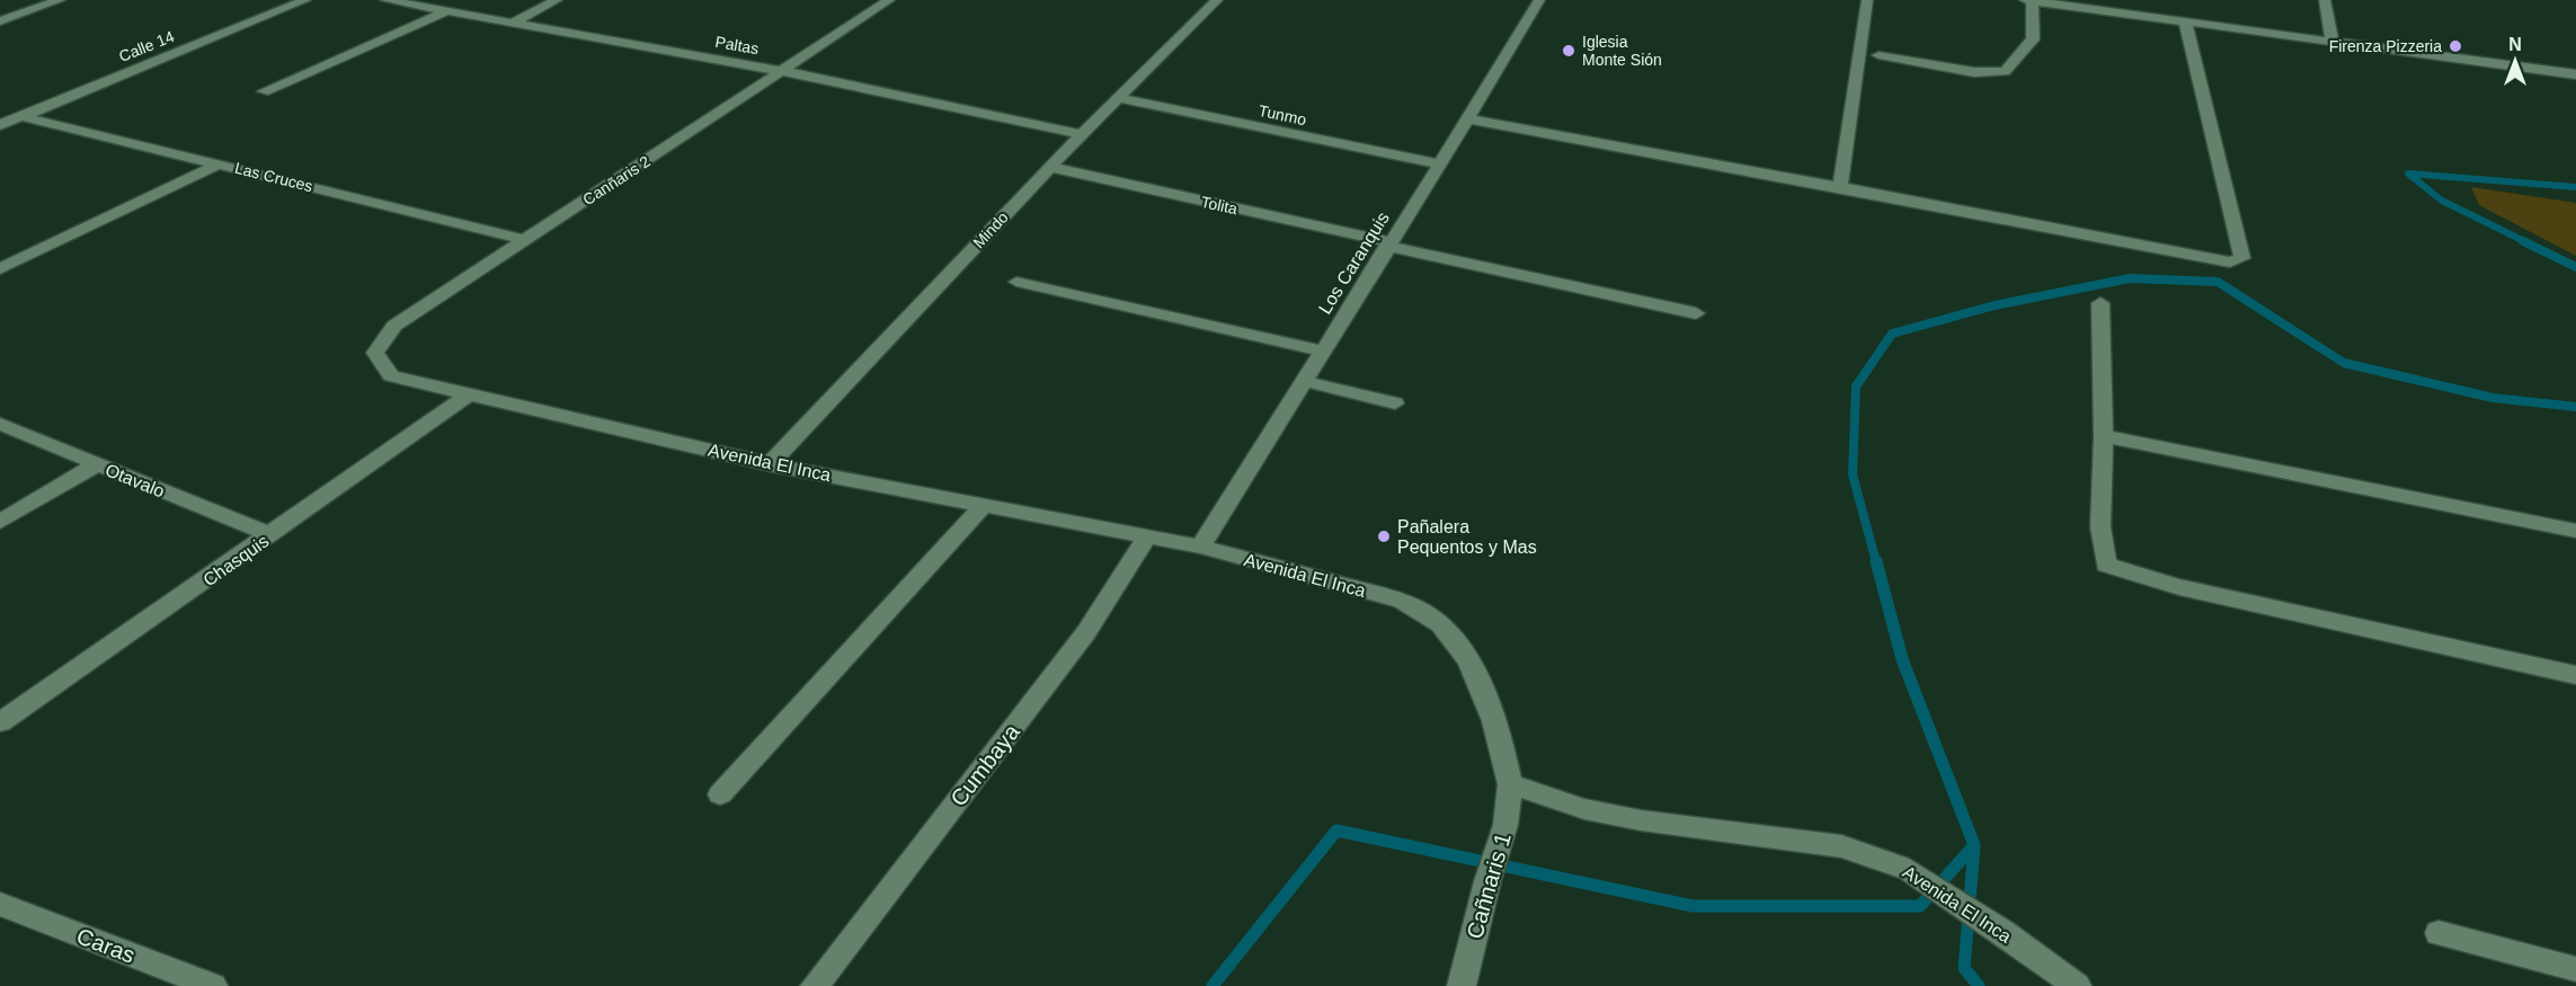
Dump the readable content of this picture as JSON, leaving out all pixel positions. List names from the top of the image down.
{
  "streets": {
    "street": [
      "Paltas",
      "Calle 14",
      "Tunmo",
      "Las Cruces",
      "Canñaris 2",
      "Tolita",
      "Mindo",
      "Los Caranquis",
      "Avenida El Inca",
      "Otavalo",
      "Chasquis",
      "Cumbaya",
      "Cañnaris 1",
      "Caras"
    ]
  },
  "crossings": [
    ["Paltas", "Canñaris 2"],
    ["Paltas", "Mindo"],
    ["Calle 14", "Las Cruces"],
    ["Tunmo", "Mindo"],
    ["Tunmo", "Los Caranquis"],
    ["Las Cruces", "Canñaris 2"],
    ["Canñaris 2", "Avenida El Inca"],
    ["Tolita", "Mindo"],
    ["Tolita", "Los Caranquis"],
    ["Mindo", "Avenida El Inca"],
    ["Los Caranquis", "Avenida El Inca"],
    ["Avenida El Inca", "Chasquis"],
    ["Avenida El Inca", "Cumbaya"],
    ["Avenida El Inca", "Cañnaris 1"],
    ["Otavalo", "Chasquis"]
  ],
  "places": ["Firenza Pizzeria", "Iglesia Monte Sión", "Pañalera Pequentos y Mas"],
  "north": "top"
}
